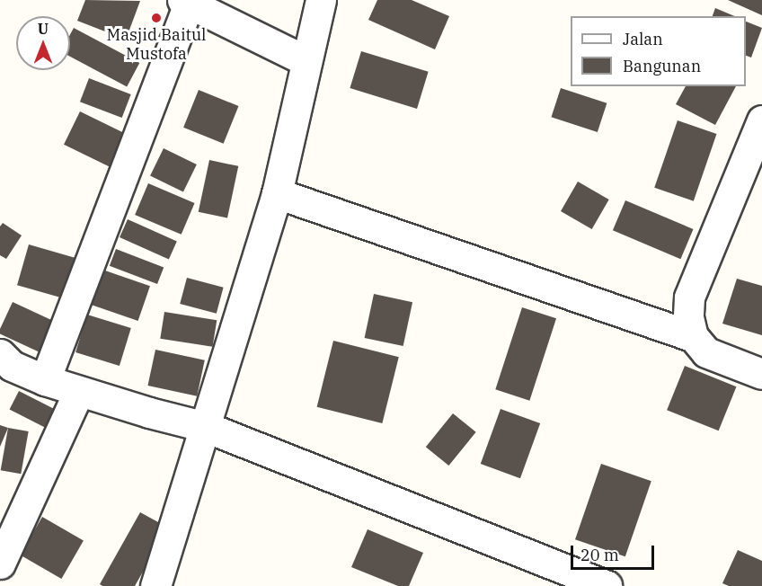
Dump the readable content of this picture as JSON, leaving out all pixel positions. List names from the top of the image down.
{
  "places": ["Masjid Baitul Mustofa"],
  "legend": ["Jalan", "Bangunan"],
  "scale_bar": "20 m",
  "north": "top"
}
